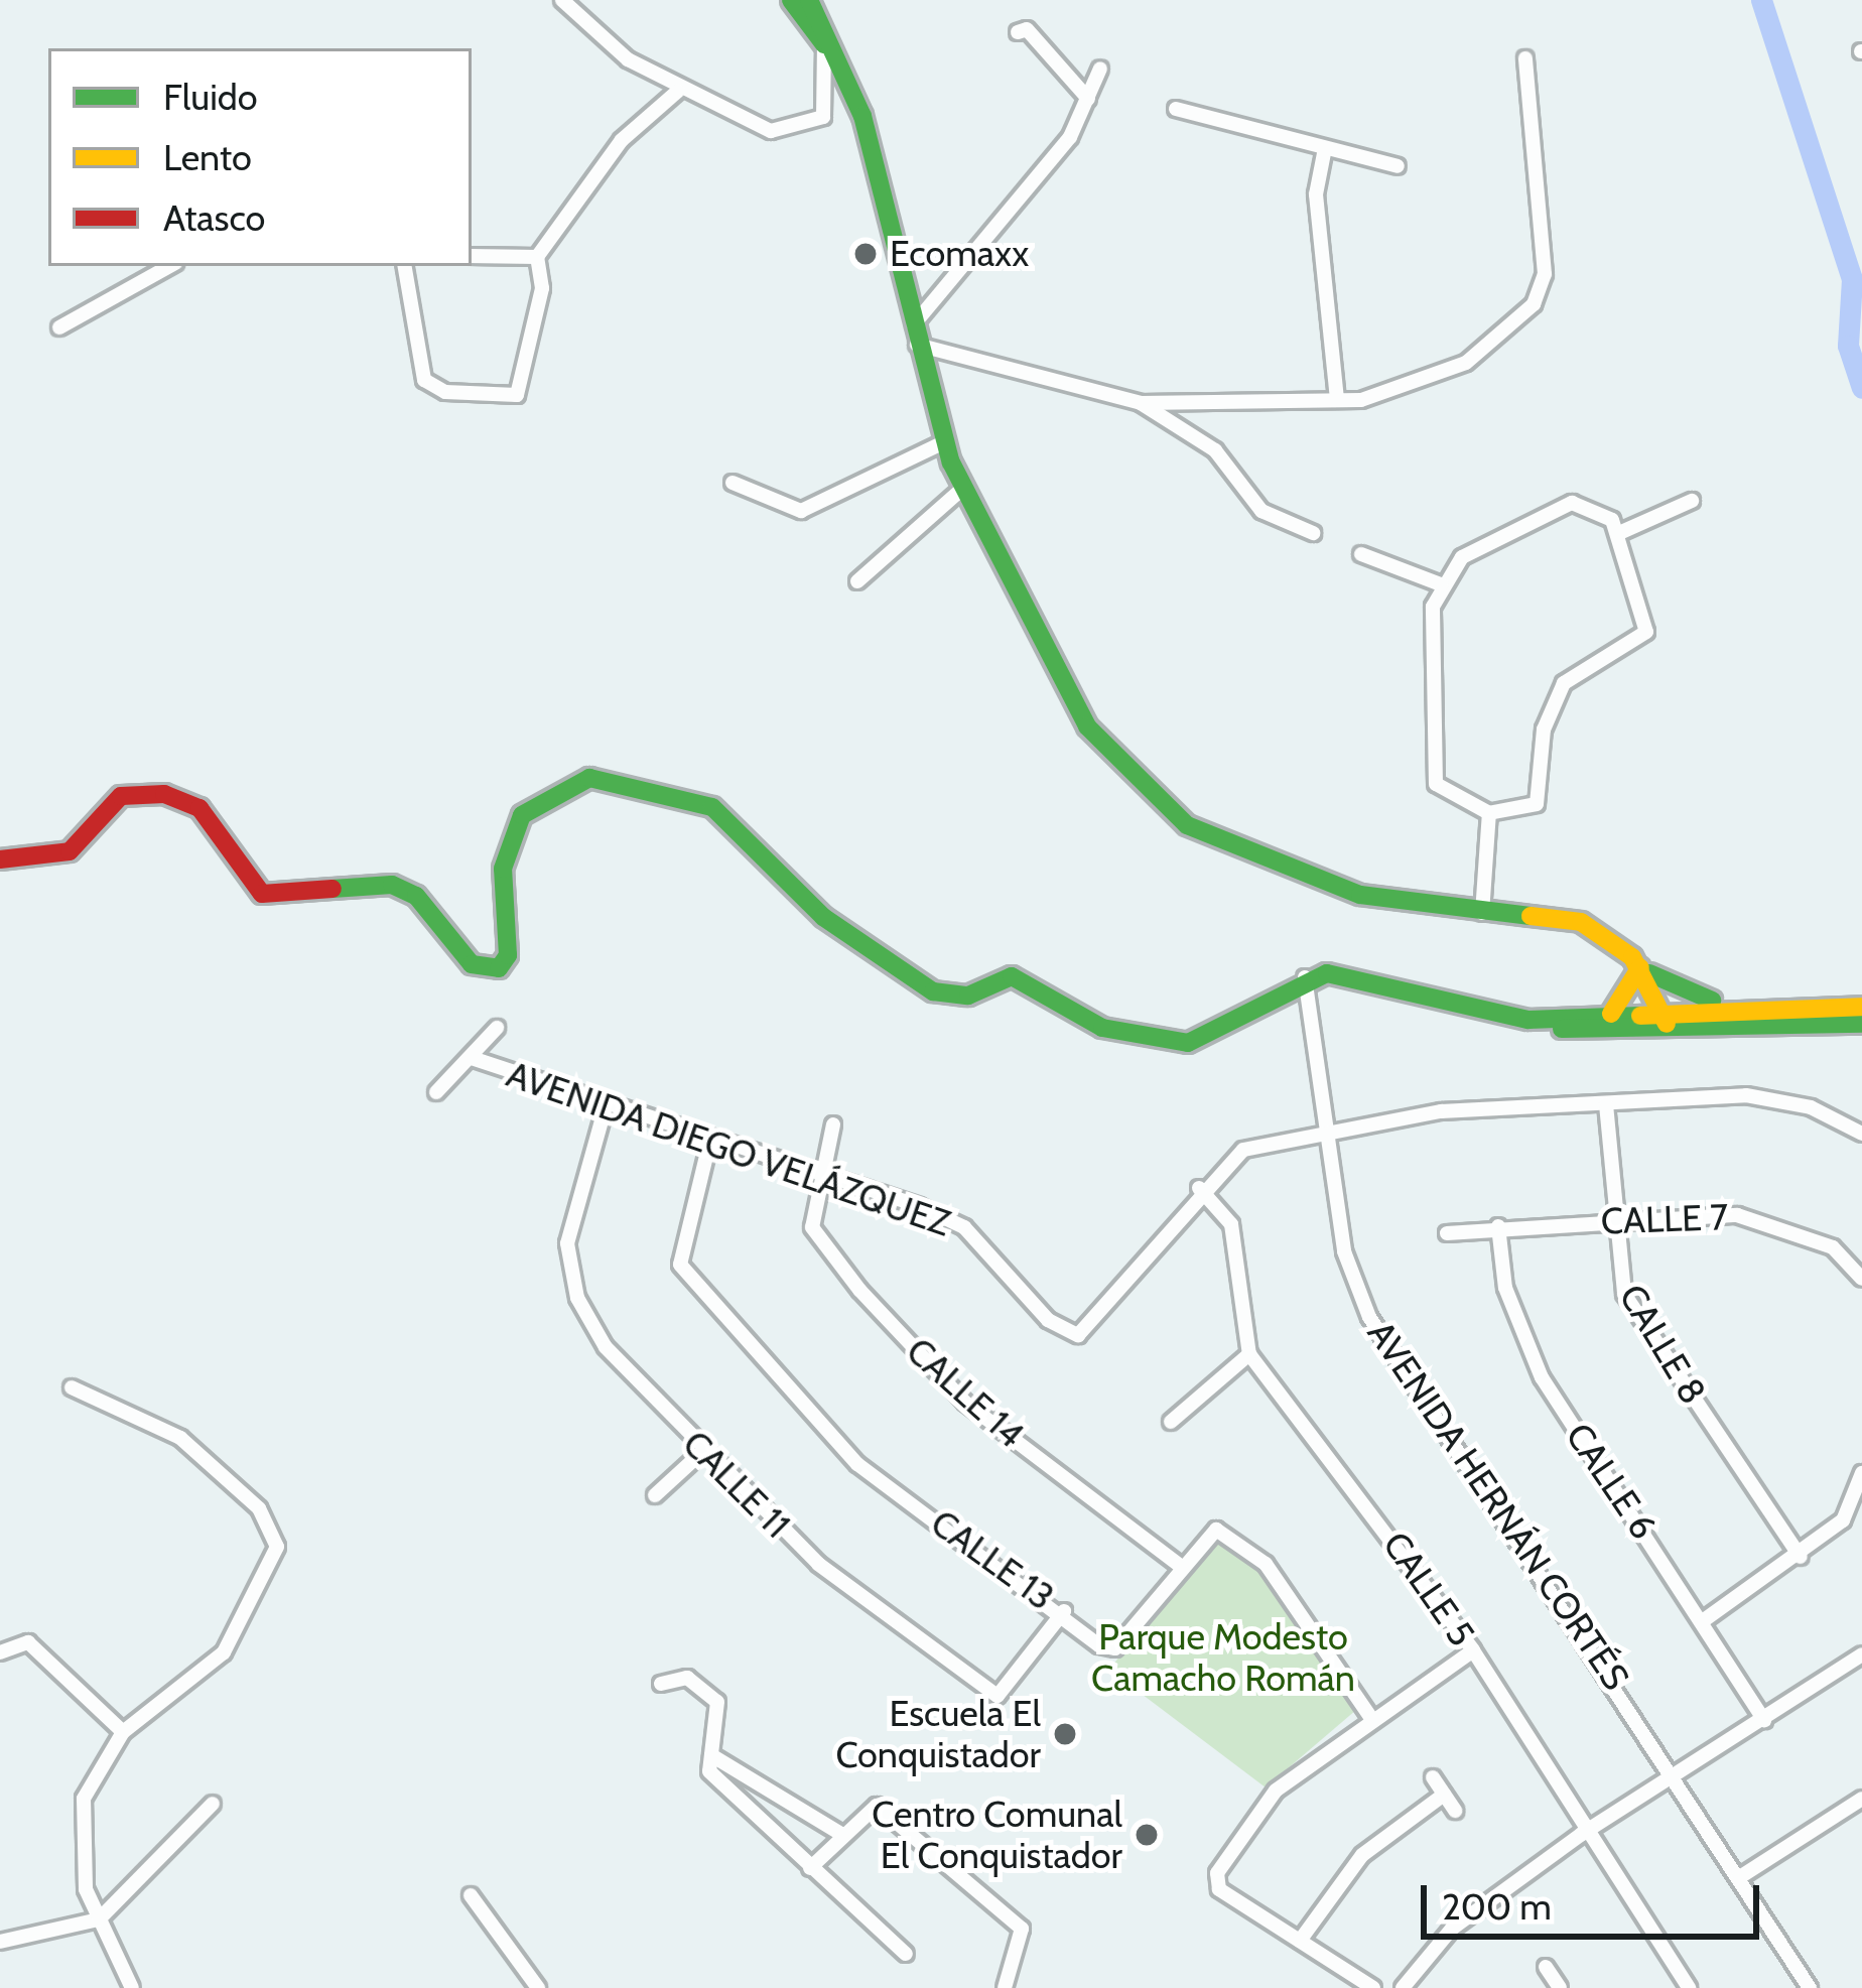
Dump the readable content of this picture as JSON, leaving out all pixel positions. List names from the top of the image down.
{
  "streets": {
    "street": [
      "AVENIDA DIEGO VELÁZQUEZ",
      "CALLE 7",
      "CALLE 8",
      "CALLE 14",
      "CALLE 6",
      "CALLE 11",
      "AVENIDA HERNÁN CORTÉS",
      "CALLE 13",
      "CALLE 5"
    ]
  },
  "crossings": [
    ["AVENIDA DIEGO VELÁZQUEZ", "CALLE 8"],
    ["AVENIDA DIEGO VELÁZQUEZ", "CALLE 14"],
    ["AVENIDA DIEGO VELÁZQUEZ", "CALLE 11"],
    ["AVENIDA DIEGO VELÁZQUEZ", "AVENIDA HERNÁN CORTÉS"],
    ["AVENIDA DIEGO VELÁZQUEZ", "CALLE 13"],
    ["AVENIDA DIEGO VELÁZQUEZ", "CALLE 5"],
    ["CALLE 7", "CALLE 8"],
    ["CALLE 7", "CALLE 6"],
    ["CALLE 14", "CALLE 13"],
    ["CALLE 11", "CALLE 13"]
  ],
  "parks": ["Parque Modesto Camacho Román"],
  "places": ["Ecomaxx", "Escuela El Conquistador", "Centro Comunal El Conquistador"],
  "legend": ["Fluido", "Lento", "Atasco"],
  "scale_bar": "200 m"
}
